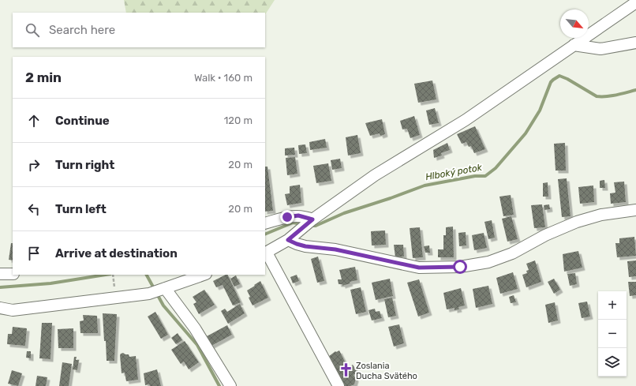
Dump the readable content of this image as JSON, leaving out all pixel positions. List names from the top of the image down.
{
  "water": ["Hlboký potok"],
  "places": {
    "church": ["Zoslania Ducha Svätého"]
  },
  "north": "bottom right",
  "page": {
    "search": "Search here",
    "heading": ["2 min", "Walk · 160 m"],
    "list": [
      ["Continue", "120 m"],
      ["Turn right", "20 m"],
      ["Turn left", "20 m"],
      "Arrive at destination"
    ],
    "map_buttons": ["+", "−"]
  }
}
